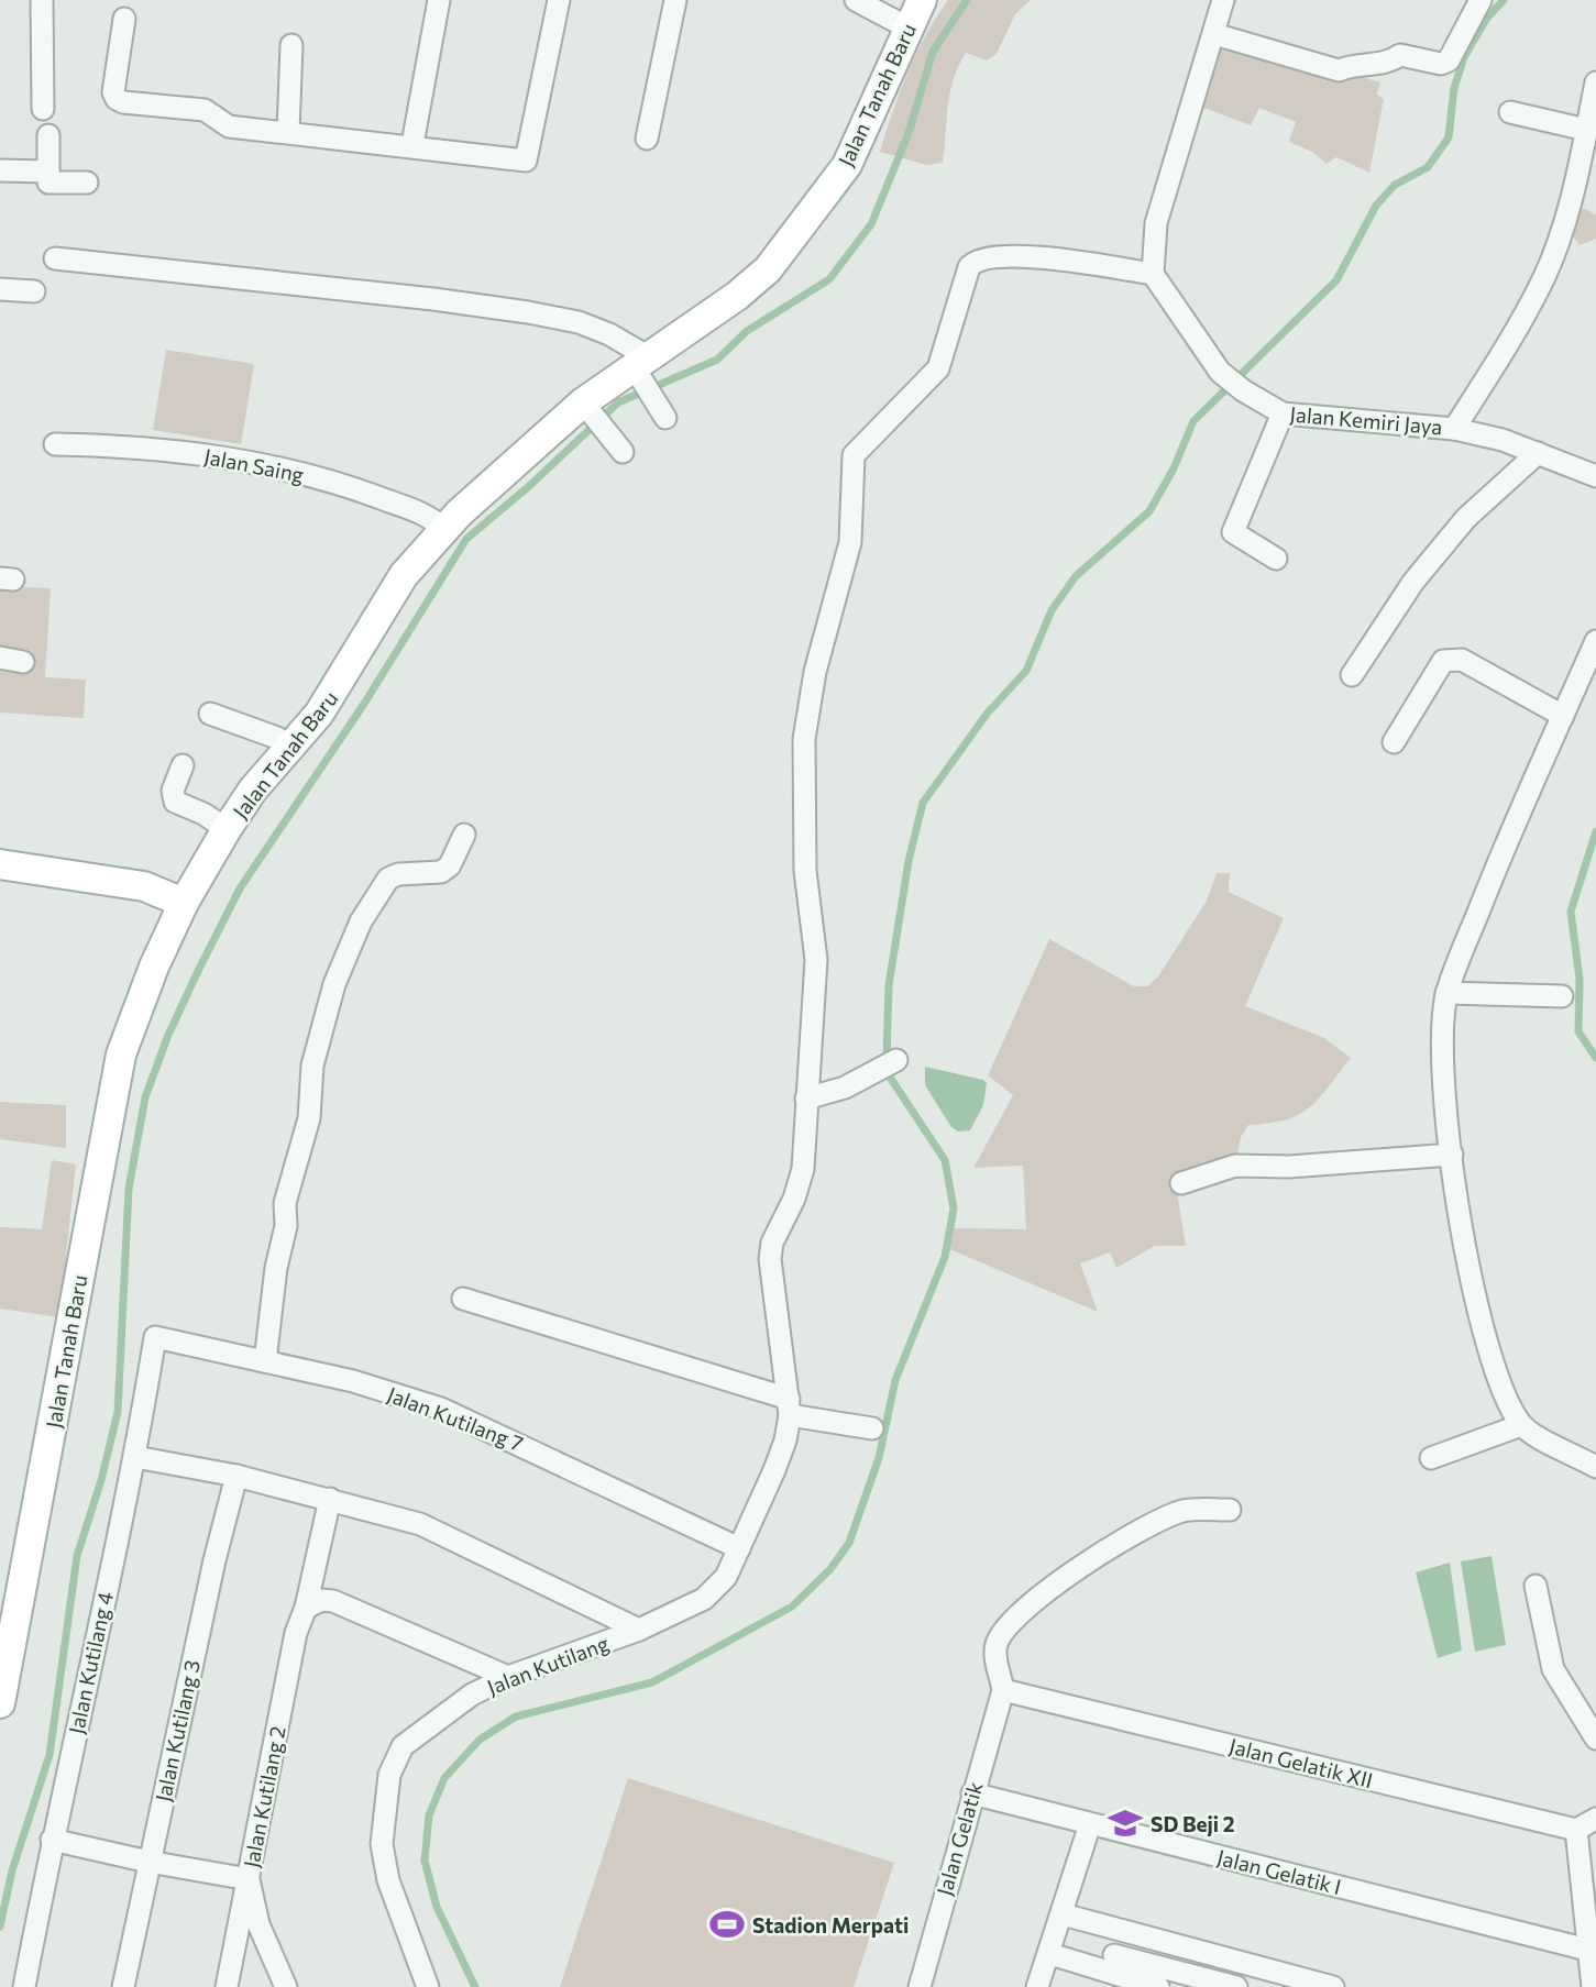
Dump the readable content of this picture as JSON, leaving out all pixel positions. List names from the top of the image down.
{
  "streets": {
    "main road": ["Jalan Tanah Baru"],
    "street": [
      "Jalan Kemiri Jaya",
      "Jalan Saing",
      "Jalan Kutilang 7",
      "Jalan Kutilang 4",
      "Jalan Kutilang",
      "Jalan Kutilang 3",
      "Jalan Gelatik XII",
      "Jalan Kutilang 2",
      "Jalan Gelatik",
      "Jalan Gelatik I"
    ]
  },
  "crossings": [
    ["Jalan Tanah Baru", "Jalan Saing"],
    ["Jalan Kutilang 7", "Jalan Kutilang 4"],
    ["Jalan Kutilang 7", "Jalan Kutilang"],
    ["Jalan Gelatik XII", "Jalan Gelatik"],
    ["Jalan Gelatik", "Jalan Gelatik I"]
  ],
  "places": {
    "school or university": ["SD Beji 2"],
    "sports": ["Stadion Merpati"]
  }
}
